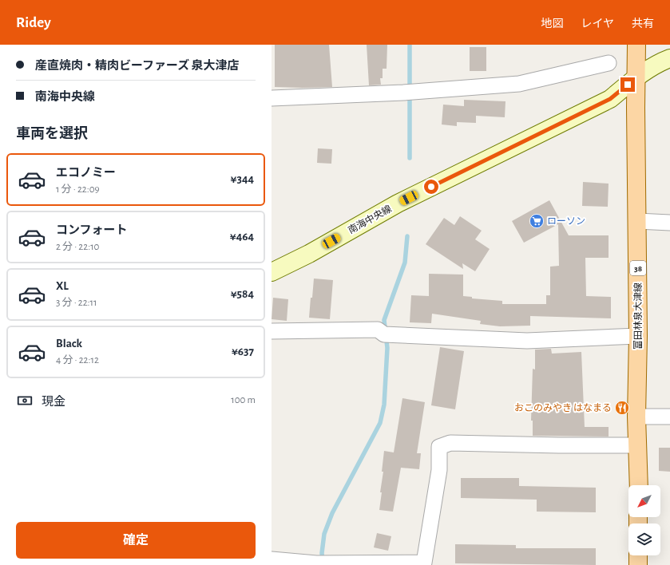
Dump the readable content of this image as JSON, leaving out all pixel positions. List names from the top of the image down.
{
  "streets": {
    "main road": ["38", "富田林泉大津線"],
    "street": ["南海中央線"]
  },
  "crossings": [
    ["南海中央線", "富田林泉大津線"]
  ],
  "places": {
    "supermarket": ["ローソン"],
    "restaurant": ["おこのみやき はなまる"]
  },
  "north": "bottom left",
  "page": {
    "header": "Ridey",
    "nav": ["地図", "レイヤ", "共有"],
    "banner": ["産直焼肉・精肉ビーファーズ 泉大津店", "南海中央線"],
    "heading": "車両を選択",
    "list": [
      {
        "name": "エコノミー",
        "note": "1 分 · 22:09",
        "value": "¥344"
      },
      {
        "name": "コンフォート",
        "note": "2 分 · 22:10",
        "value": "¥464"
      },
      {
        "name": "XL",
        "note": "3 分 · 22:11",
        "value": "¥584"
      },
      {
        "name": "Black",
        "note": "4 分 · 22:12",
        "value": "¥637"
      }
    ],
    "pay": ["現金", "100 m"],
    "buttons": "確定"
  }
}
